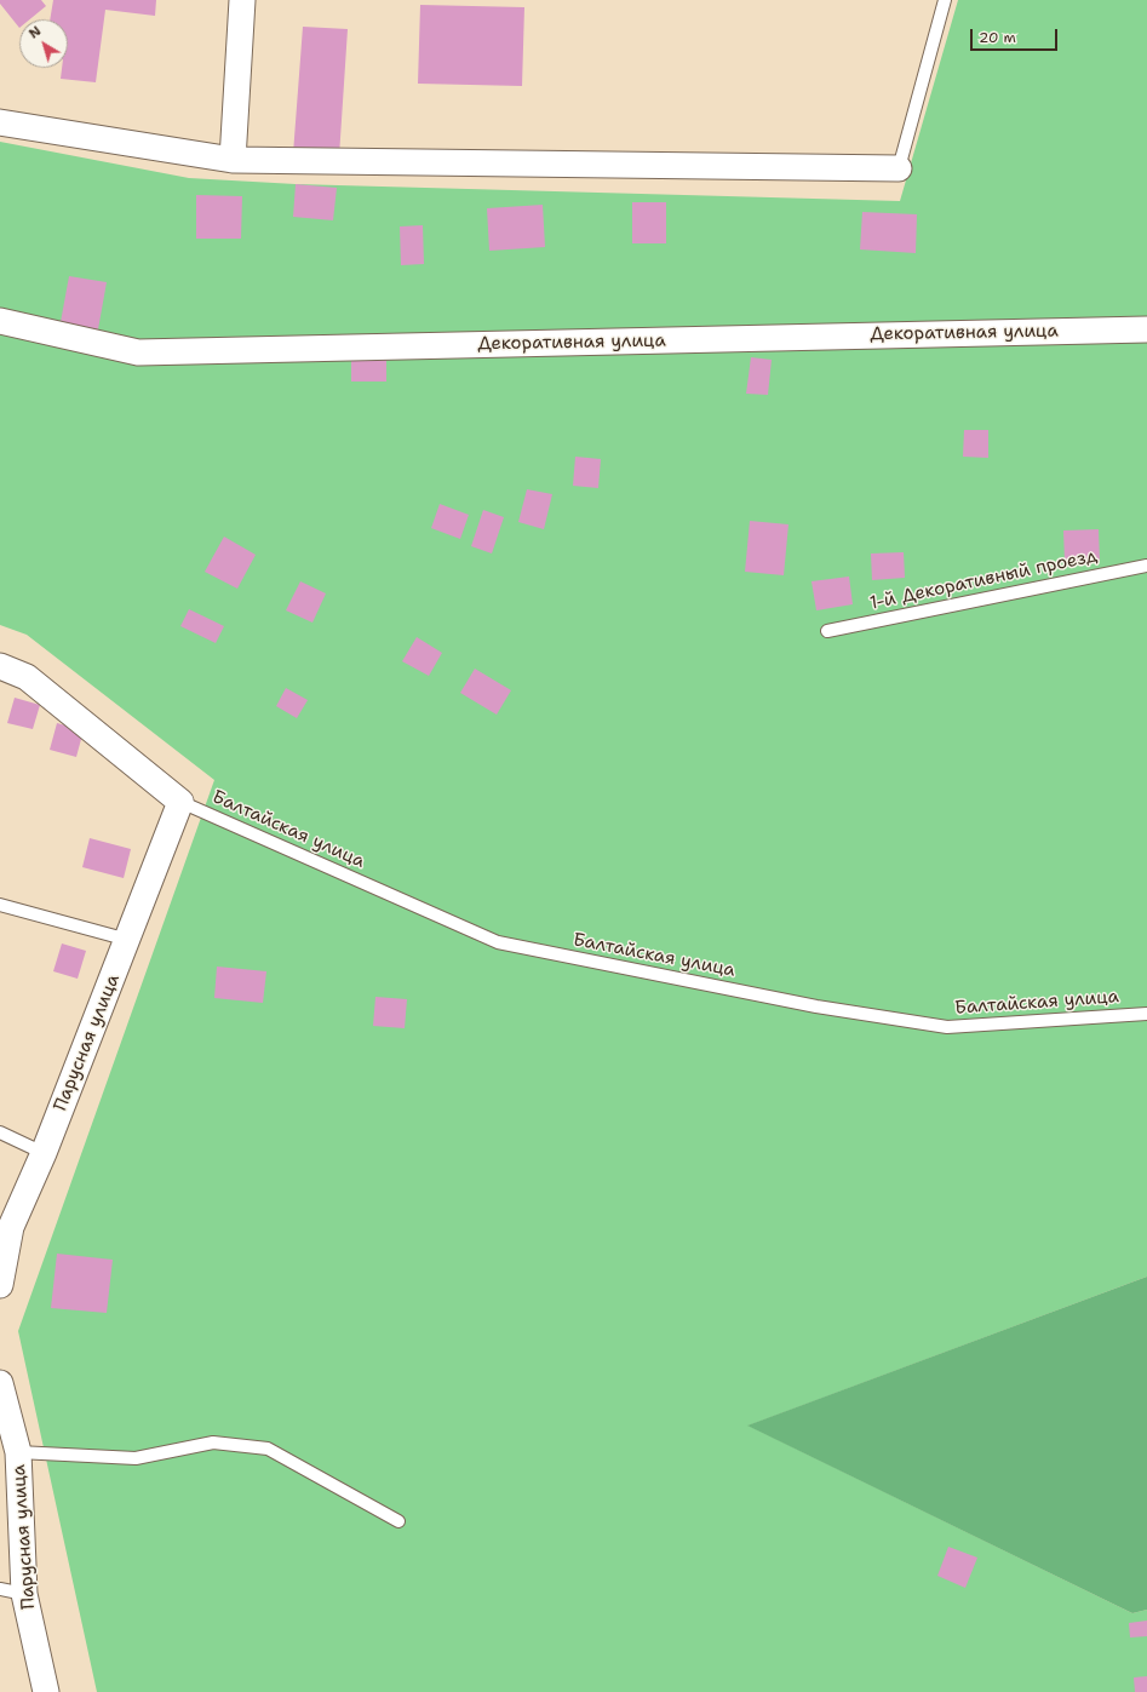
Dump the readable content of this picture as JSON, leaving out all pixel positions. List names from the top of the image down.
{
  "streets": {
    "street": ["Декоративная улица", "Парусная улица"],
    "lane": ["1-й Декоративный проезд", "Балтайская улица"]
  },
  "crossings": [
    ["Балтайская улица", "Парусная улица"]
  ],
  "scale_bar": "20 m",
  "north": "top left"
}
